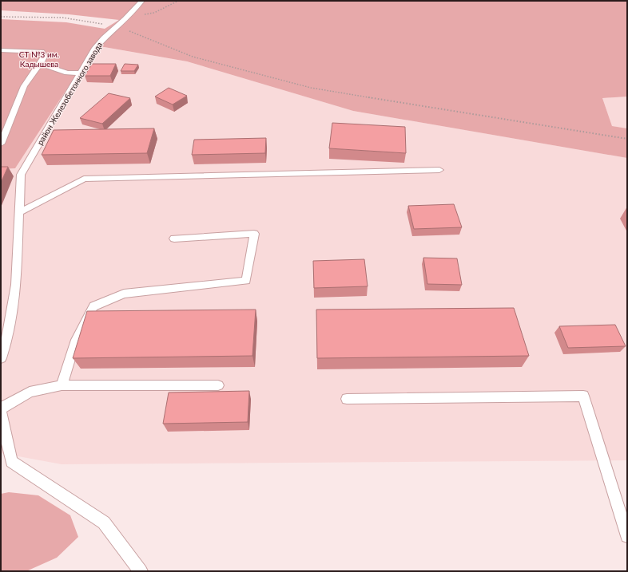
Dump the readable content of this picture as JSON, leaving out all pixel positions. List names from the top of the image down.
{
  "streets": {
    "lane": ["район Железобетонного завода"]
  },
  "parks": ["СТ №3 им. Кадышева"]
}
